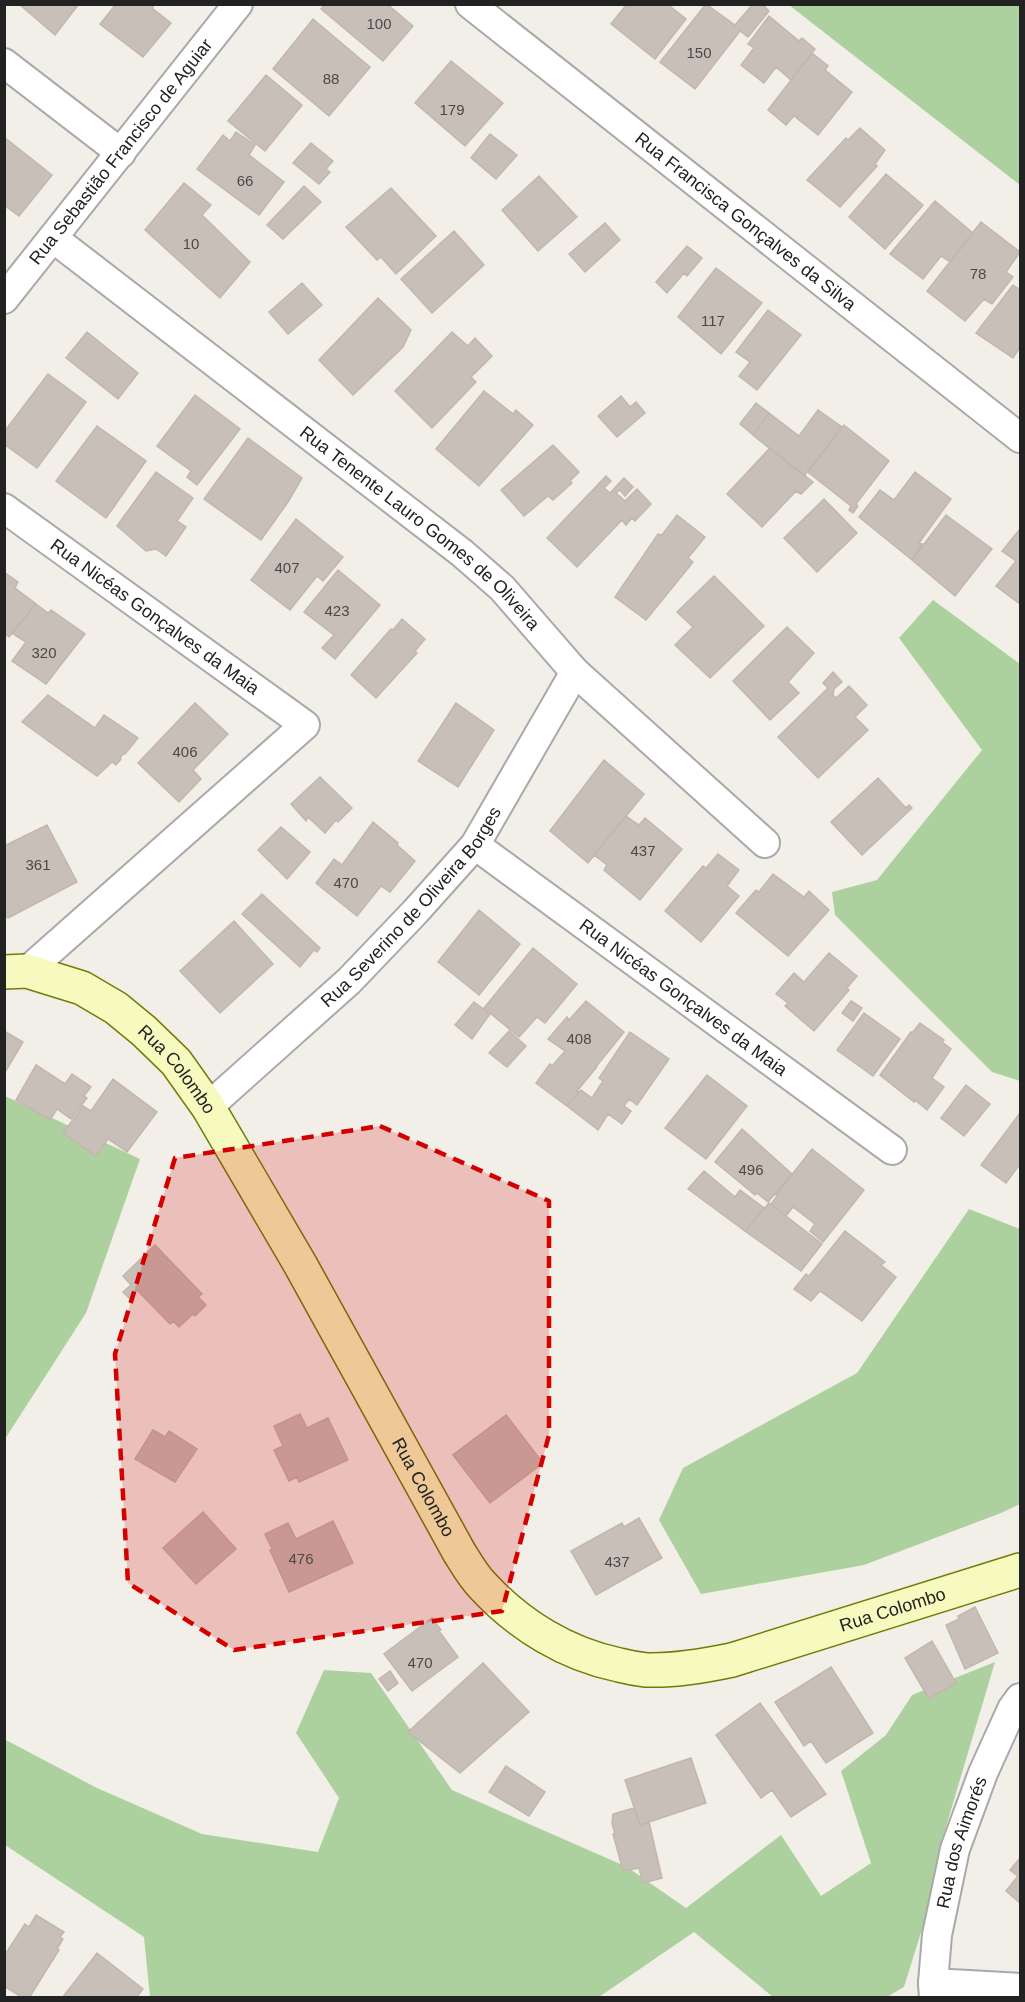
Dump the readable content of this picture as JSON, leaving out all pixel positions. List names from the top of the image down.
{
  "streets": {
    "street": [
      "Rua Sebastião Francisco de Aguiar",
      "Rua Francisca Gonçalves da Silva",
      "Rua Tenente Lauro Gomes de Oliveira",
      "Rua Nicéas Gonçalves da Maia",
      "Rua Severino de Oliveira Borges",
      "Rua Colombo",
      "Rua dos Aimorés"
    ]
  },
  "crossings": [
    ["Rua Sebastião Francisco de Aguiar", "Rua Tenente Lauro Gomes de Oliveira"],
    ["Rua Tenente Lauro Gomes de Oliveira", "Rua Severino de Oliveira Borges"],
    ["Rua Nicéas Gonçalves da Maia", "Rua Severino de Oliveira Borges"],
    ["Rua Nicéas Gonçalves da Maia", "Rua Colombo"],
    ["Rua Severino de Oliveira Borges", "Rua Colombo"]
  ],
  "house_numbers": [
    "100",
    "150",
    "88",
    "179",
    "66",
    "10",
    "78",
    "117",
    "407",
    "423",
    "320",
    "406",
    "437",
    "361",
    "470",
    "408",
    "496",
    "476",
    "437",
    "470"
  ]
}
